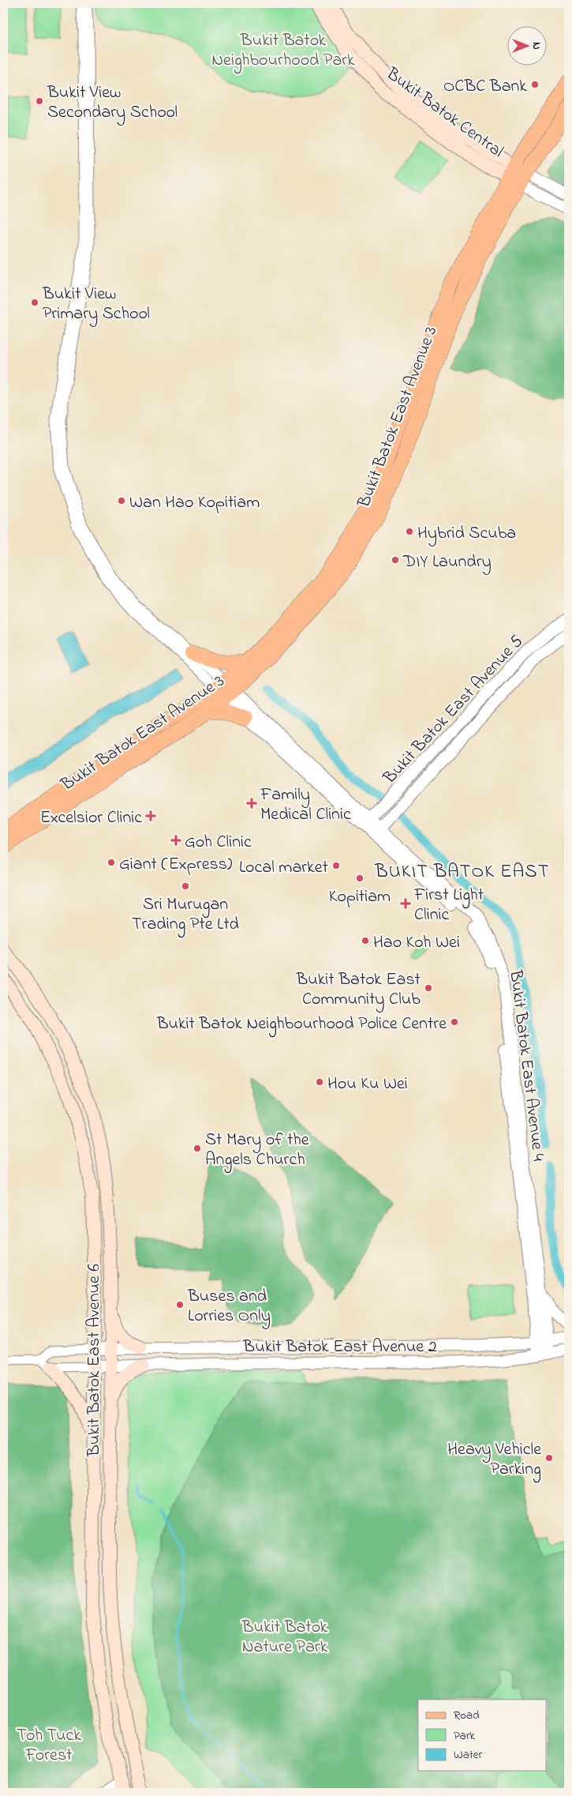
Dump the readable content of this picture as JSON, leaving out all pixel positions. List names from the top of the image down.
{
  "streets": {
    "main road": ["Bukit Batok Central", "Bukit Batok East Avenue 3", "Bukit Batok East Avenue 6"],
    "street": ["Bukit Batok East Avenue 5", "Bukit Batok East Avenue 4", "Bukit Batok East Avenue 2"]
  },
  "crossings": [
    ["Bukit Batok Central", "Bukit Batok East Avenue 3"],
    ["Bukit Batok East Avenue 3", "Bukit Batok East Avenue 4"],
    ["Bukit Batok East Avenue 5", "Bukit Batok East Avenue 4"],
    ["Bukit Batok East Avenue 4", "Bukit Batok East Avenue 2"],
    ["Bukit Batok East Avenue 2", "Bukit Batok East Avenue 6"]
  ],
  "districts": ["BUKIT BATOK EAST"],
  "parks": ["Bukit Batok Neighbourhood Park", "Bukit Batok Nature Park", "Toh Tuck Forest"],
  "places": {
    "other": [
      "OCBC Bank",
      "Bukit View Secondary School",
      "Bukit View Primary School",
      "Wan Hao Kopitiam",
      "Hybrid Scuba",
      "DIY Laundry",
      "Giant (Express)",
      "Local market",
      "Kopitiam",
      "Sri Murugan Trading Pte Ltd",
      "Hao Koh Wei",
      "Bukit Batok East Community Club",
      "Bukit Batok Neighbourhood Police Centre",
      "Hou Ku Wei",
      "St Mary of the Angels Church",
      "Buses and Lorries Only",
      "Heavy Vehicle Parking"
    ],
    "health": [
      "Family Medical Clinic",
      "Excelsior Clinic",
      "Goh Clinic",
      "First Light Clinic"
    ]
  },
  "legend": ["Road", "Park", "Water"],
  "north": "right"
}
